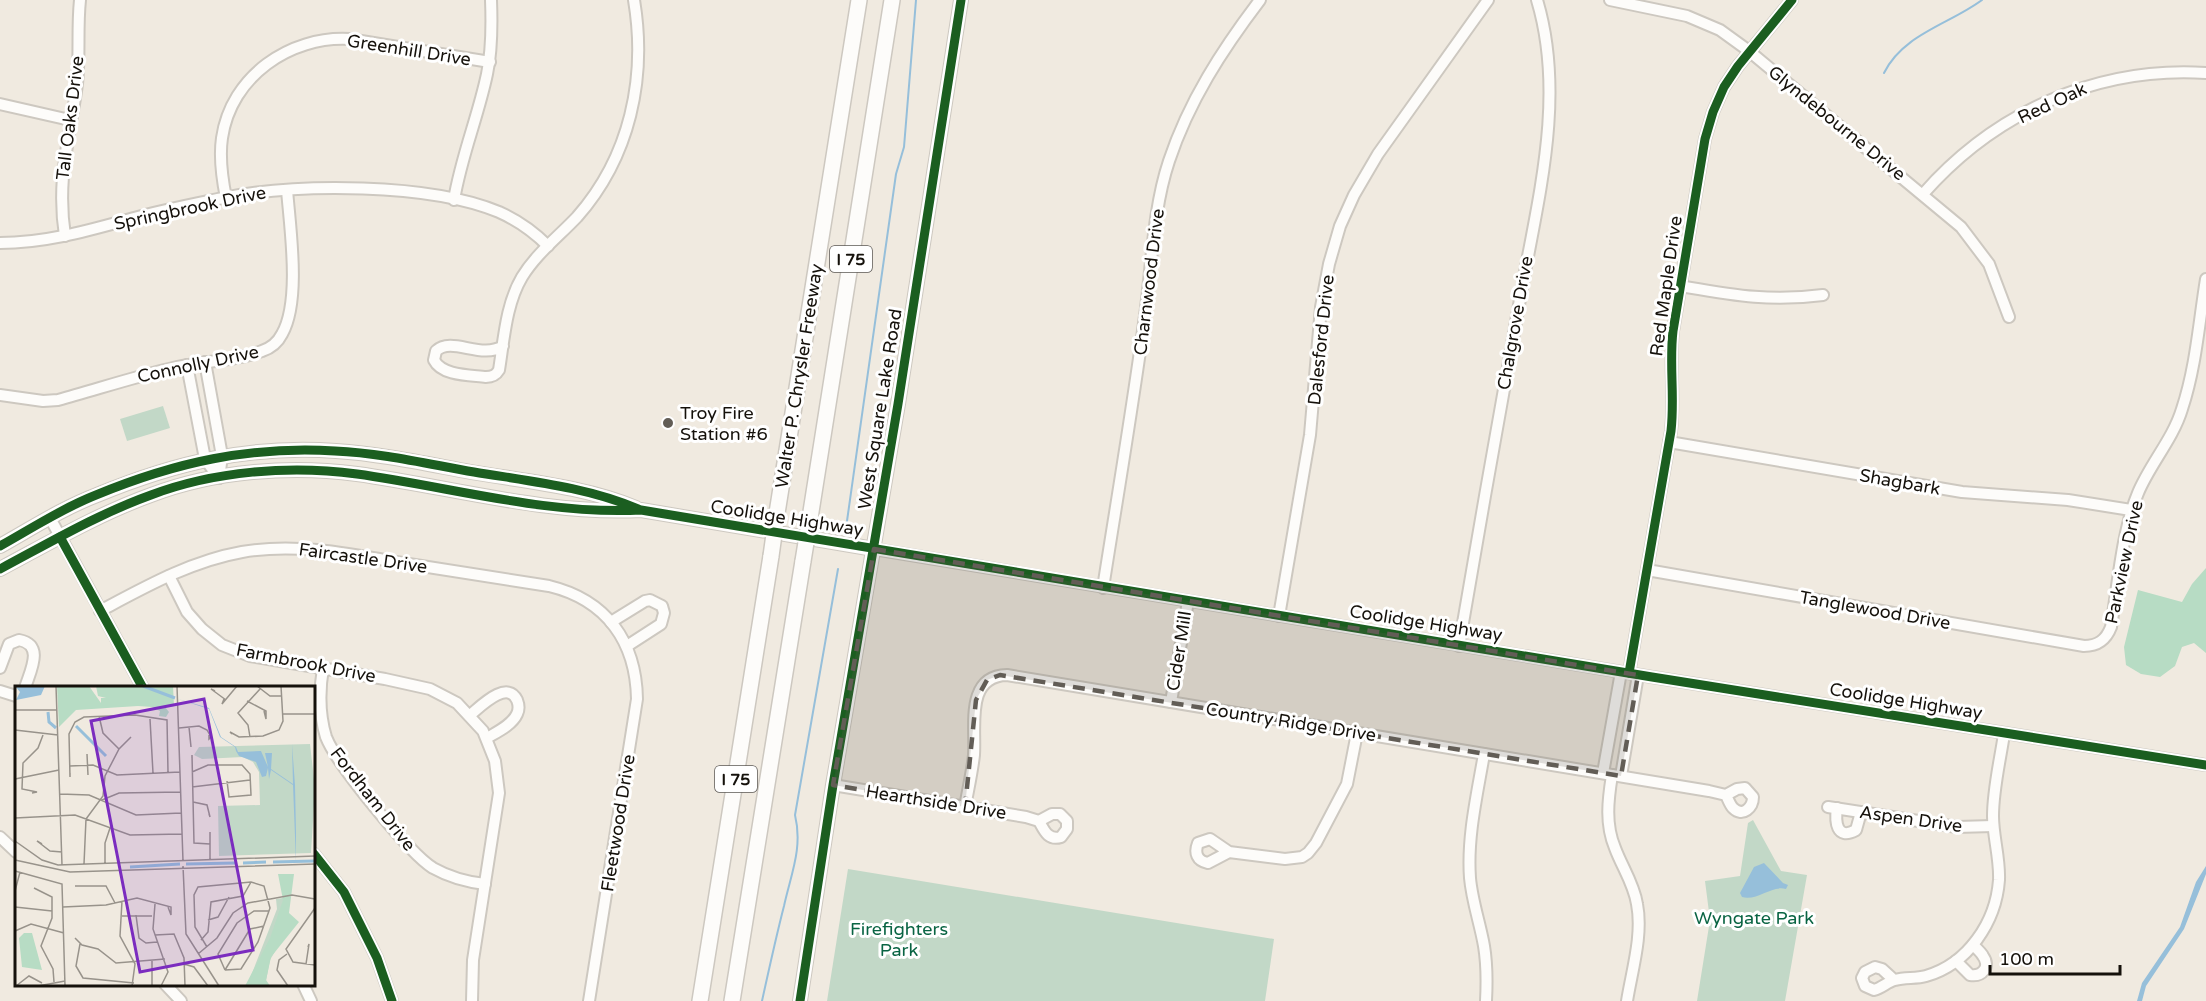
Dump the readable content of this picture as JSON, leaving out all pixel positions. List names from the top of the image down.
{
  "streets": {
    "highway": ["I 75", "Walter P. Chrysler Freeway"],
    "main road": ["West Square Lake Road", "Coolidge Highway"],
    "street": [
      "Greenhill Drive",
      "Red Oak",
      "Tall Oaks Drive",
      "Glyndebourne Drive",
      "Springbrook Drive",
      "Charnwood Drive",
      "Red Maple Drive",
      "Chalgrove Drive",
      "Dalesford Drive",
      "Connolly Drive",
      "Shagbark",
      "Faircastle Drive",
      "Parkview Drive",
      "Tanglewood Drive",
      "Cider Mill",
      "Farmbrook Drive",
      "Country Ridge Drive",
      "Fordham Drive",
      "Hearthside Drive",
      "Aspen Drive",
      "Fleetwood Drive"
    ]
  },
  "crossings": [
    ["Greenhill Drive", "Springbrook Drive"],
    ["Red Oak", "Glyndebourne Drive"],
    ["Tall Oaks Drive", "Springbrook Drive"],
    ["Glyndebourne Drive", "Red Maple Drive"],
    ["Springbrook Drive", "Connolly Drive"],
    ["Charnwood Drive", "Coolidge Highway"],
    ["Red Maple Drive", "Shagbark"],
    ["Red Maple Drive", "Coolidge Highway"],
    ["Red Maple Drive", "Tanglewood Drive"],
    ["Chalgrove Drive", "Coolidge Highway"],
    ["Dalesford Drive", "Coolidge Highway"],
    ["West Square Lake Road", "Coolidge Highway"],
    ["West Square Lake Road", "Hearthside Drive"],
    ["Shagbark", "Parkview Drive"],
    ["Coolidge Highway", "Cider Mill"],
    ["Faircastle Drive", "Farmbrook Drive"],
    ["Faircastle Drive", "Fleetwood Drive"],
    ["Parkview Drive", "Tanglewood Drive"],
    ["Cider Mill", "Country Ridge Drive"],
    ["Farmbrook Drive", "Fordham Drive"],
    ["Country Ridge Drive", "Hearthside Drive"]
  ],
  "parks": ["Wyngate Park", "Firefighters Park"],
  "places": ["Troy Fire Station #6"],
  "scale_bar": "100 m"
}
